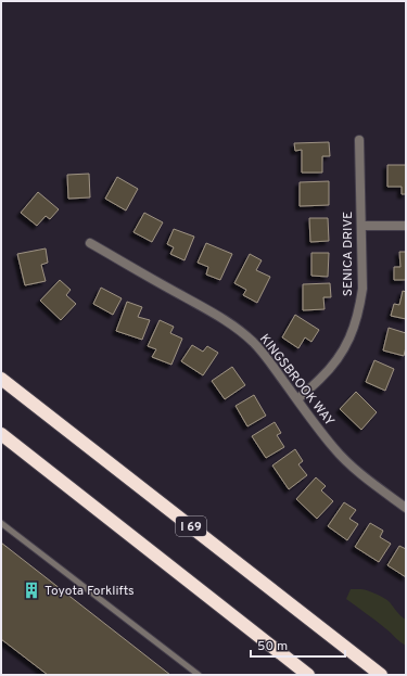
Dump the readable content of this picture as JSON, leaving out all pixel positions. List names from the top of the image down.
{
  "streets": {
    "highway": ["I 69"],
    "street": ["SENICA DRIVE", "KINGSBROOK WAY"]
  },
  "crossings": [
    ["SENICA DRIVE", "KINGSBROOK WAY"]
  ],
  "places": {
    "building": ["Toyota Forklifts"]
  },
  "scale_bar": "50 m"
}
